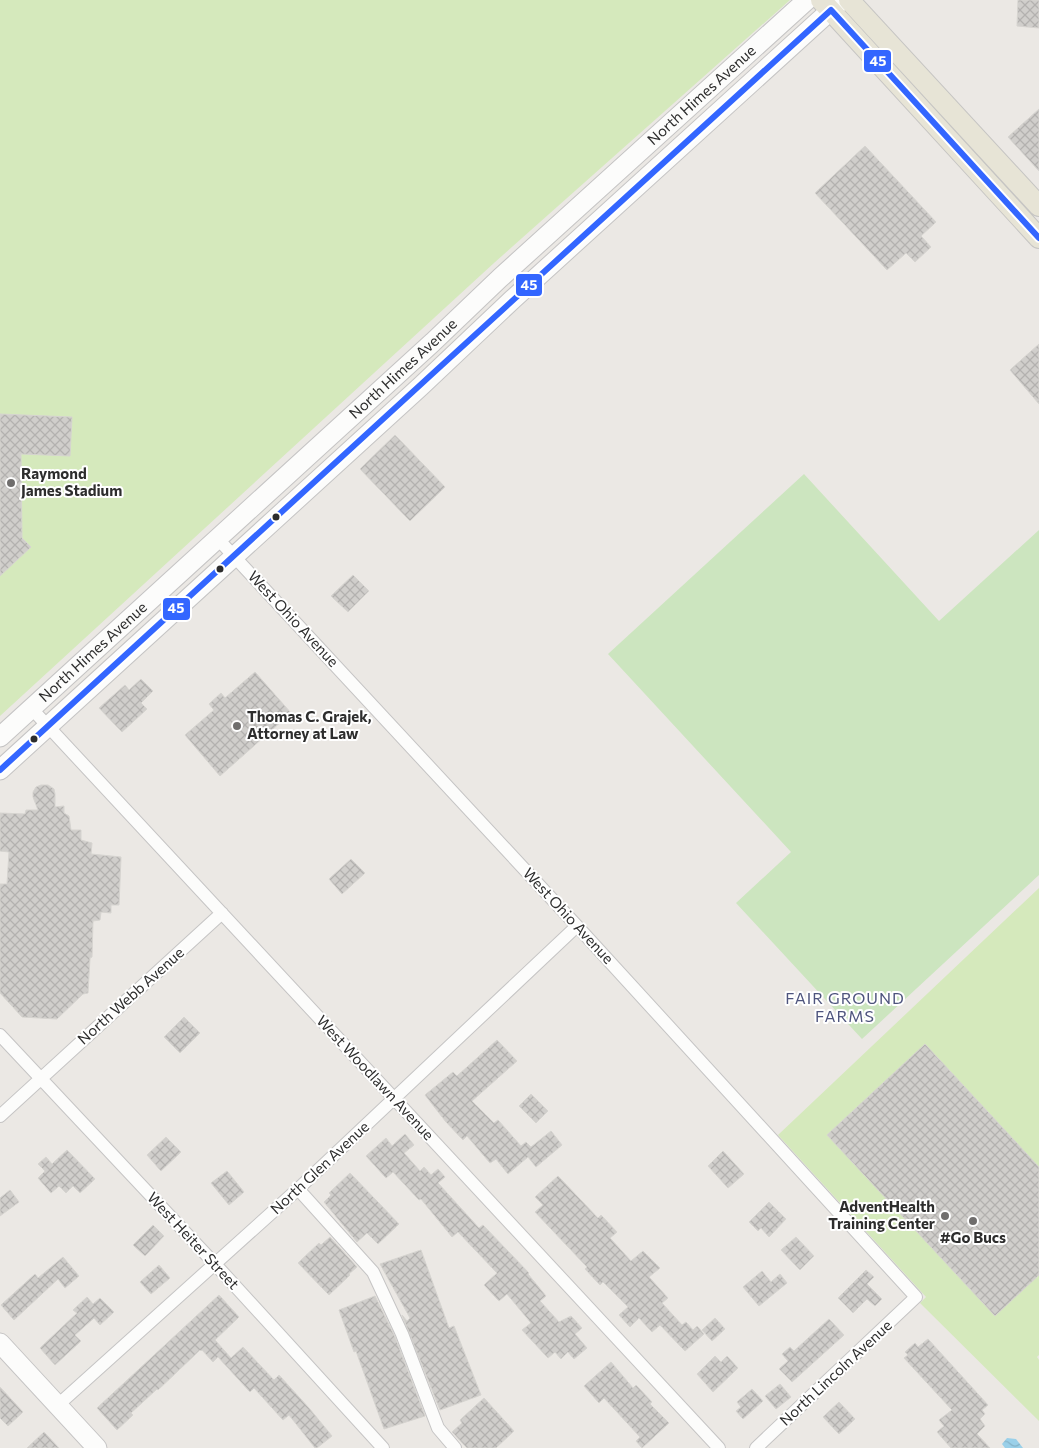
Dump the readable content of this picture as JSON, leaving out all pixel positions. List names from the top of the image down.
{
  "streets": {
    "street": [
      "North Himes Avenue",
      "West Ohio Avenue",
      "North Webb Avenue",
      "West Woodlawn Avenue",
      "North Glen Avenue",
      "West Heiter Street",
      "North Lincoln Avenue"
    ]
  },
  "crossings": [
    ["North Himes Avenue", "West Ohio Avenue"],
    ["North Himes Avenue", "West Woodlawn Avenue"],
    ["West Ohio Avenue", "North Glen Avenue"],
    ["West Ohio Avenue", "North Lincoln Avenue"],
    ["North Webb Avenue", "West Woodlawn Avenue"],
    ["North Webb Avenue", "West Heiter Street"],
    ["West Woodlawn Avenue", "North Glen Avenue"],
    ["North Glen Avenue", "West Heiter Street"]
  ],
  "districts": ["FAIR GROUND FARMS"],
  "places": [
    "Raymond James Stadium",
    "Thomas C. Grajek, Attorney at Law",
    "AdventHealth Training Center",
    "#Go Bucs"
  ],
  "lines": ["transit line 45"]
}
